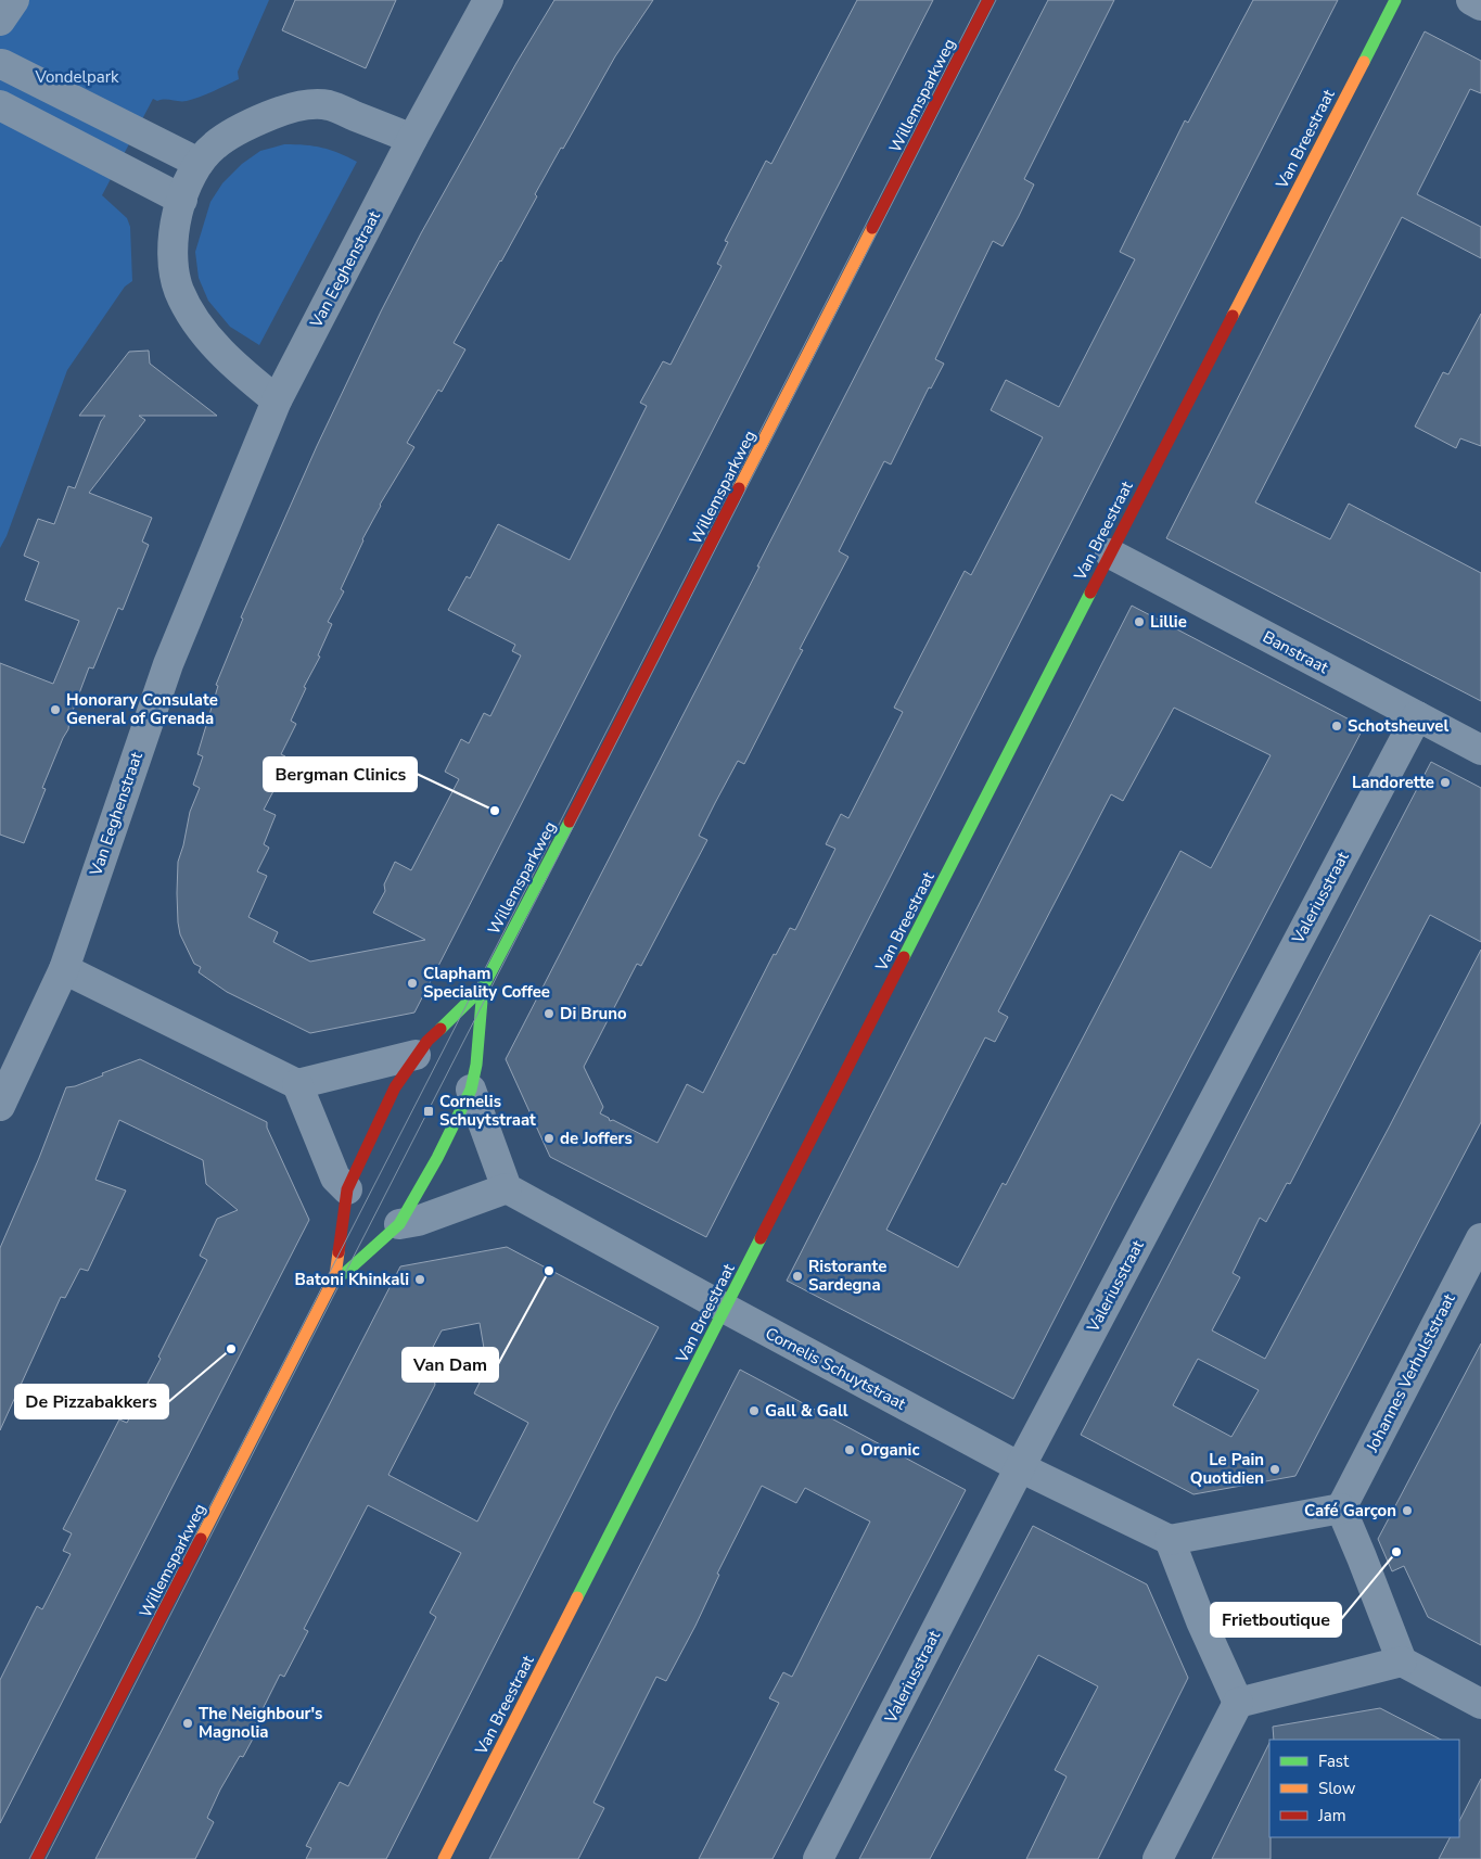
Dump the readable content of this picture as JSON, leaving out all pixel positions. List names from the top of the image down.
{
  "streets": {
    "street": [
      "Willemsparkweg",
      "Van Breestraat",
      "Van Eeghenstraat",
      "Banstraat",
      "Valeriusstraat",
      "Cornelis Schuytstraat",
      "Johannes Verhulststraat"
    ]
  },
  "crossings": [
    ["Van Breestraat", "Banstraat"],
    ["Van Breestraat", "Cornelis Schuytstraat"],
    ["Banstraat", "Valeriusstraat"],
    ["Valeriusstraat", "Cornelis Schuytstraat"]
  ],
  "parks": ["Vondelpark"],
  "places": {
    "other": [
      "Lillie",
      "Honorary Consulate General of Grenada",
      "Schotsheuvel",
      "Landorette",
      "Bergman Clinics",
      "Clapham Speciality Coffee",
      "Di Bruno",
      "de Joffers",
      "Van Dam",
      "Ristorante Sardegna",
      "Batoni Khinkali",
      "De Pizzabakkers",
      "Gall & Gall",
      "Organic",
      "Le Pain Quotidien",
      "Café Garçon",
      "Frietboutique",
      "The Neighbour's Magnolia"
    ],
    "transit": ["Cornelis Schuytstraat"]
  },
  "legend": ["Fast", "Slow", "Jam"]
}
